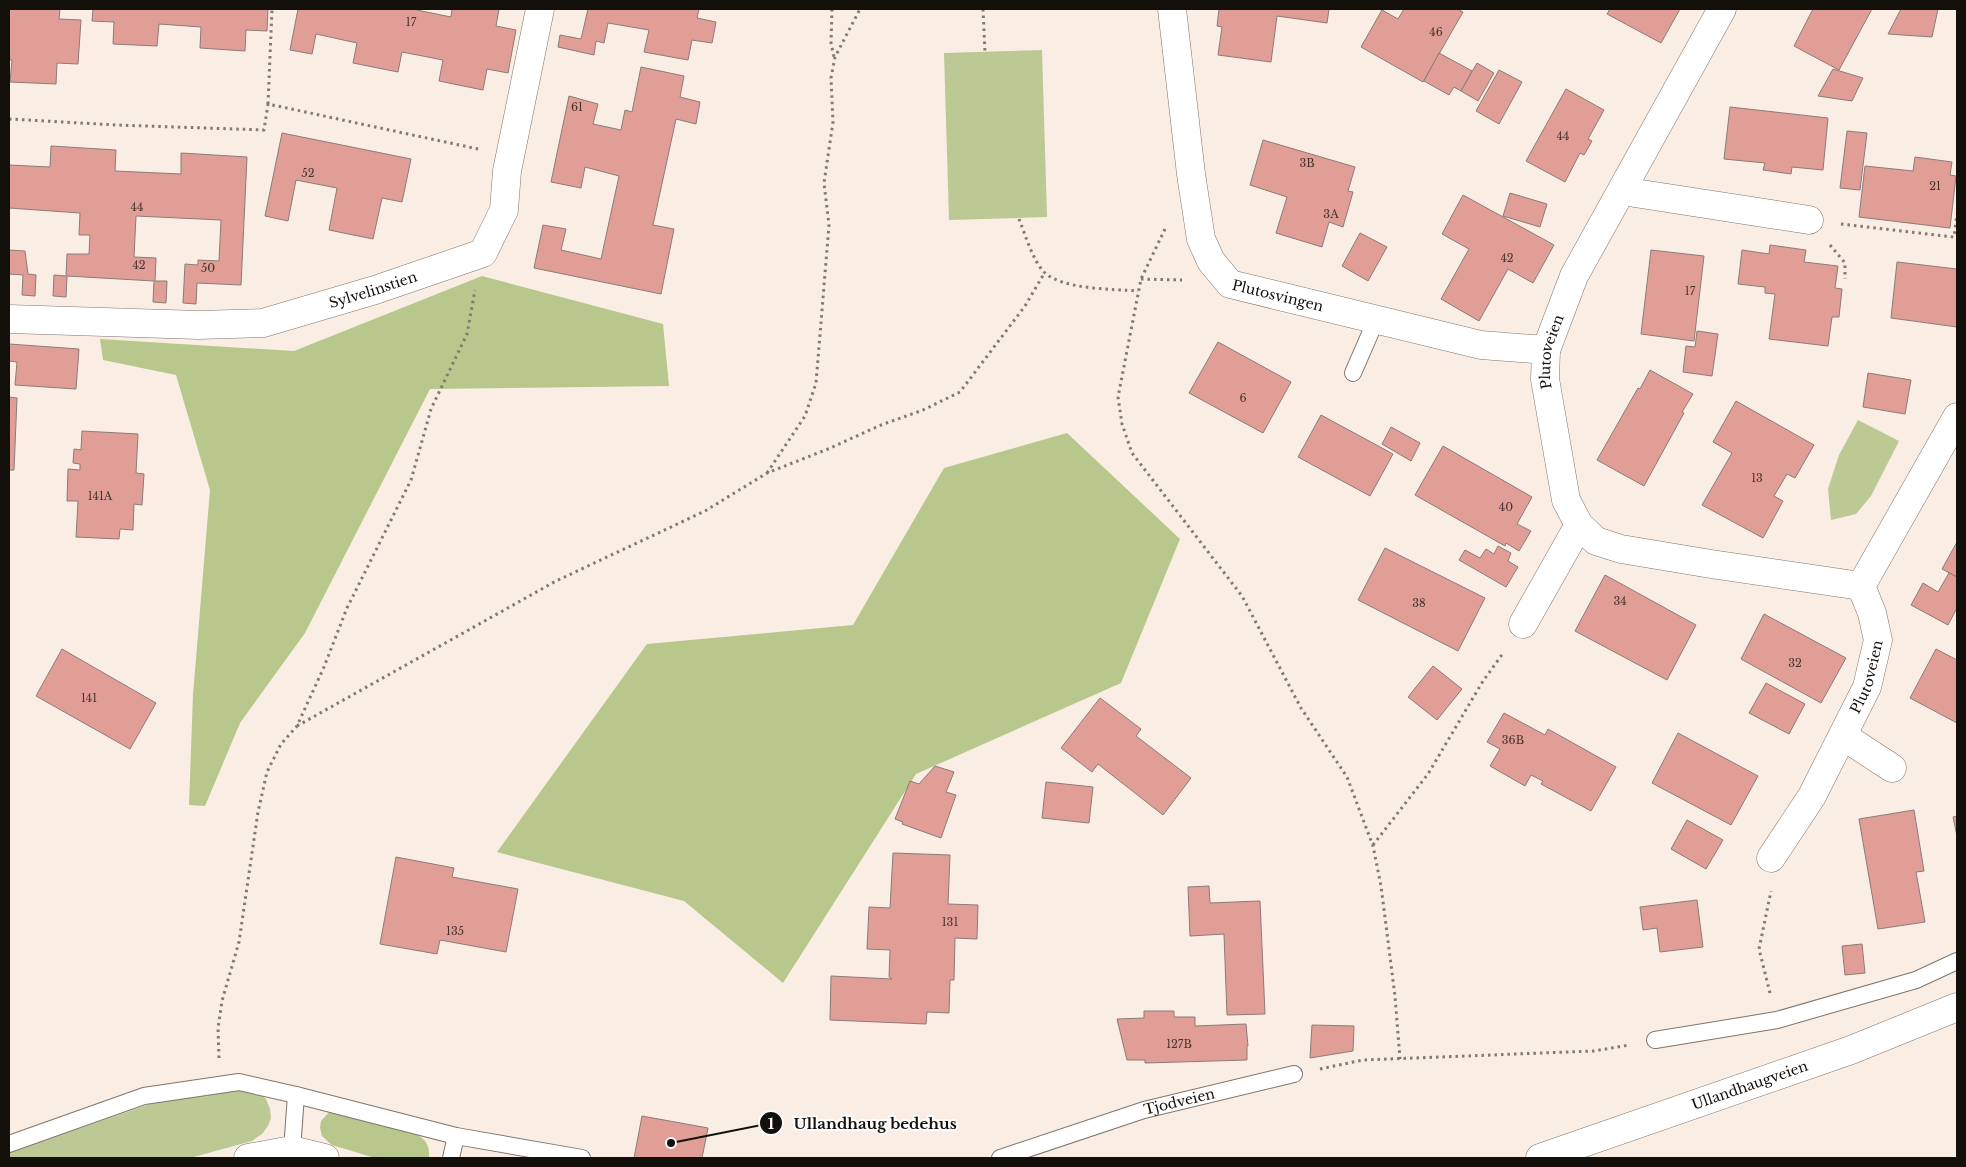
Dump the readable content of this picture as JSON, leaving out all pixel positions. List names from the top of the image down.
{
  "streets": {
    "street": [
      "Sylvelinstien",
      "Plutosvingen",
      "Plutoveien",
      "Ullandhaugveien"
    ],
    "lane": ["Tjodveien"]
  },
  "crossings": [
    ["Plutosvingen", "Plutoveien"]
  ],
  "places": ["Ullandhaug bedehus"],
  "house_numbers": [
    "17",
    "46",
    "61",
    "44",
    "3B",
    "52",
    "21",
    "44",
    "3A",
    "42",
    "42",
    "50",
    "17",
    "6",
    "13",
    "141A",
    "40",
    "34",
    "38",
    "32",
    "141",
    "36B",
    "131",
    "135",
    "127B"
  ]
}
